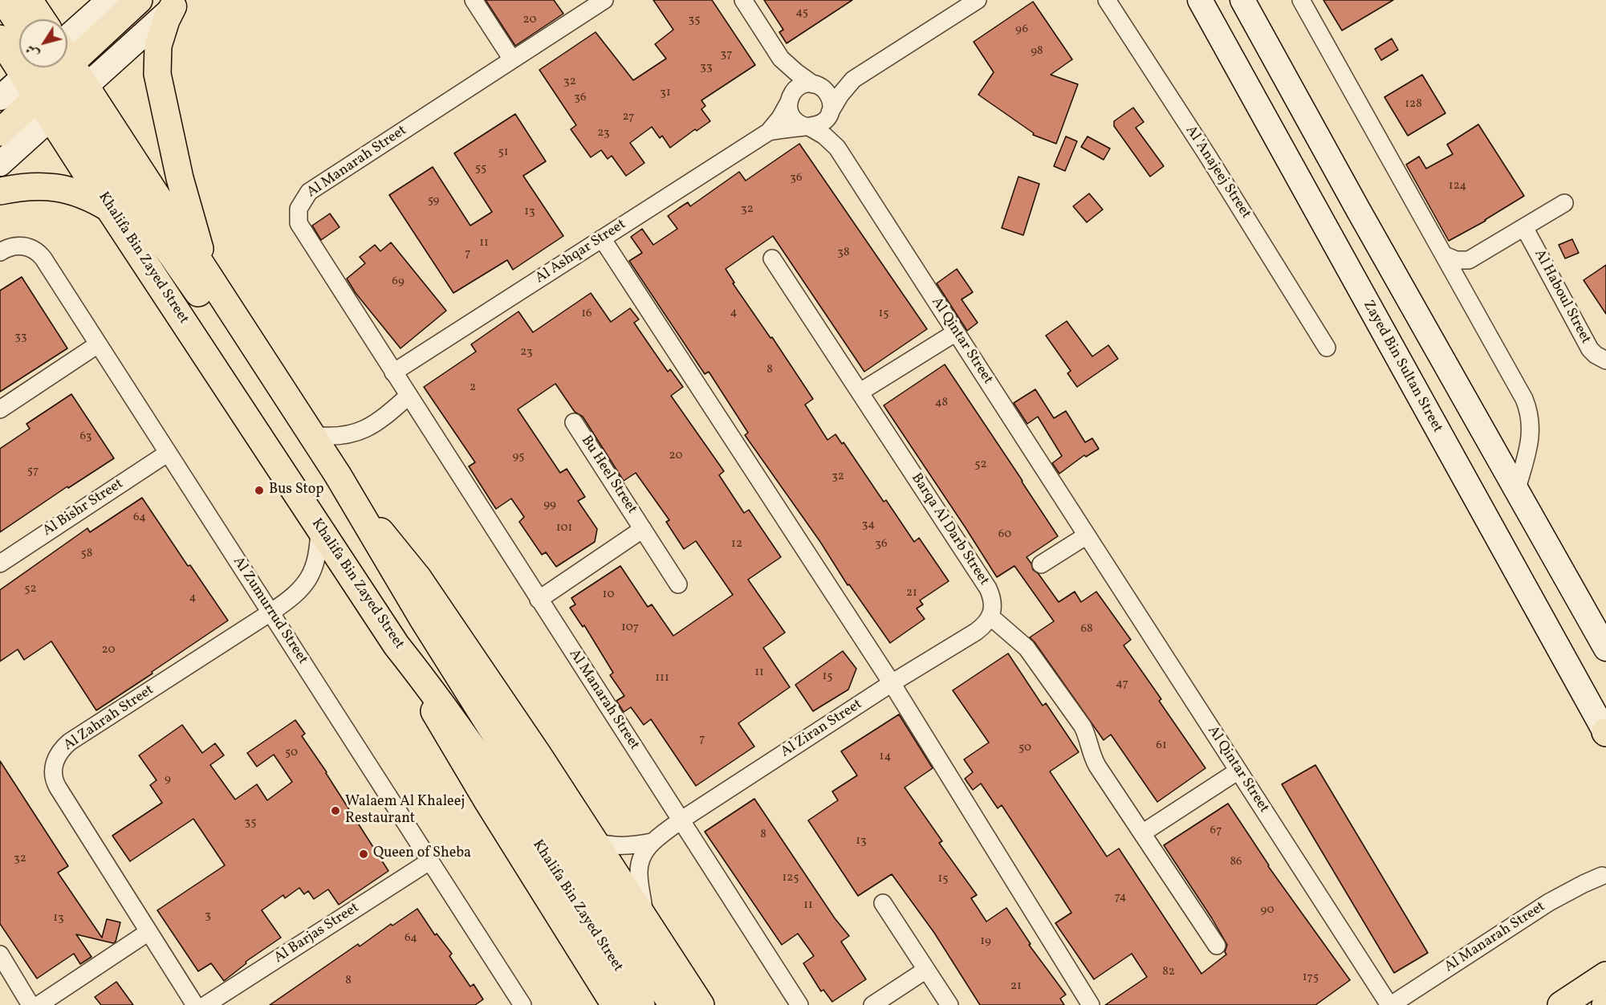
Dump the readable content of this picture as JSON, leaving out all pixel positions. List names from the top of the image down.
{
  "streets": {
    "main road": ["Khalifa Bin Zayed Street", "Zayed Bin Sultan Street"],
    "street": [
      "Al Manarah Street",
      "Al 'Anajeej Street",
      "Al Ashqar Street",
      "Al Haboul Street",
      "Al Qintar Street",
      "Bu Heel Street",
      "Al Bishr Street",
      "Barqa Al Darb Street",
      "Al Zumurrud Street",
      "Al Zahrah Street",
      "Al Ziran Street",
      "Al Barjas Street"
    ]
  },
  "crossings": [
    ["Al Manarah Street", "Al Ashqar Street"],
    ["Al Manarah Street", "Al Qintar Street"],
    ["Al Manarah Street", "Bu Heel Street"],
    ["Al Manarah Street", "Al Ziran Street"],
    ["Al Ashqar Street", "Al Qintar Street"],
    ["Khalifa Bin Zayed Street", "Al Zahrah Street"],
    ["Al Bishr Street", "Al Zumurrud Street"],
    ["Barqa Al Darb Street", "Al Ziran Street"],
    ["Al Zumurrud Street", "Al Zahrah Street"],
    ["Al Zumurrud Street", "Al Barjas Street"]
  ],
  "places": ["Bus Stop", "Walaem Al Khaleej Restaurant", "Queen of Sheba"],
  "house_numbers": [
    "45",
    "20",
    "35",
    "96",
    "98",
    "37",
    "33",
    "32",
    "31",
    "36",
    "128",
    "27",
    "23",
    "51",
    "55",
    "36",
    "124",
    "59",
    "32",
    "13",
    "11",
    "38",
    "7",
    "69",
    "4",
    "16",
    "15",
    "33",
    "23",
    "8",
    "2",
    "48",
    "63",
    "20",
    "95",
    "52",
    "57",
    "32",
    "99",
    "64",
    "34",
    "101",
    "60",
    "12",
    "36",
    "58",
    "52",
    "21",
    "10",
    "4",
    "107",
    "68",
    "20",
    "11",
    "15",
    "111",
    "47",
    "7",
    "61",
    "50",
    "50",
    "14",
    "9",
    "35",
    "67",
    "8",
    "13",
    "32",
    "86",
    "125",
    "15",
    "74",
    "11",
    "90",
    "3",
    "13",
    "64",
    "19",
    "82",
    "175",
    "8",
    "21"
  ],
  "north": "bottom left"
}
